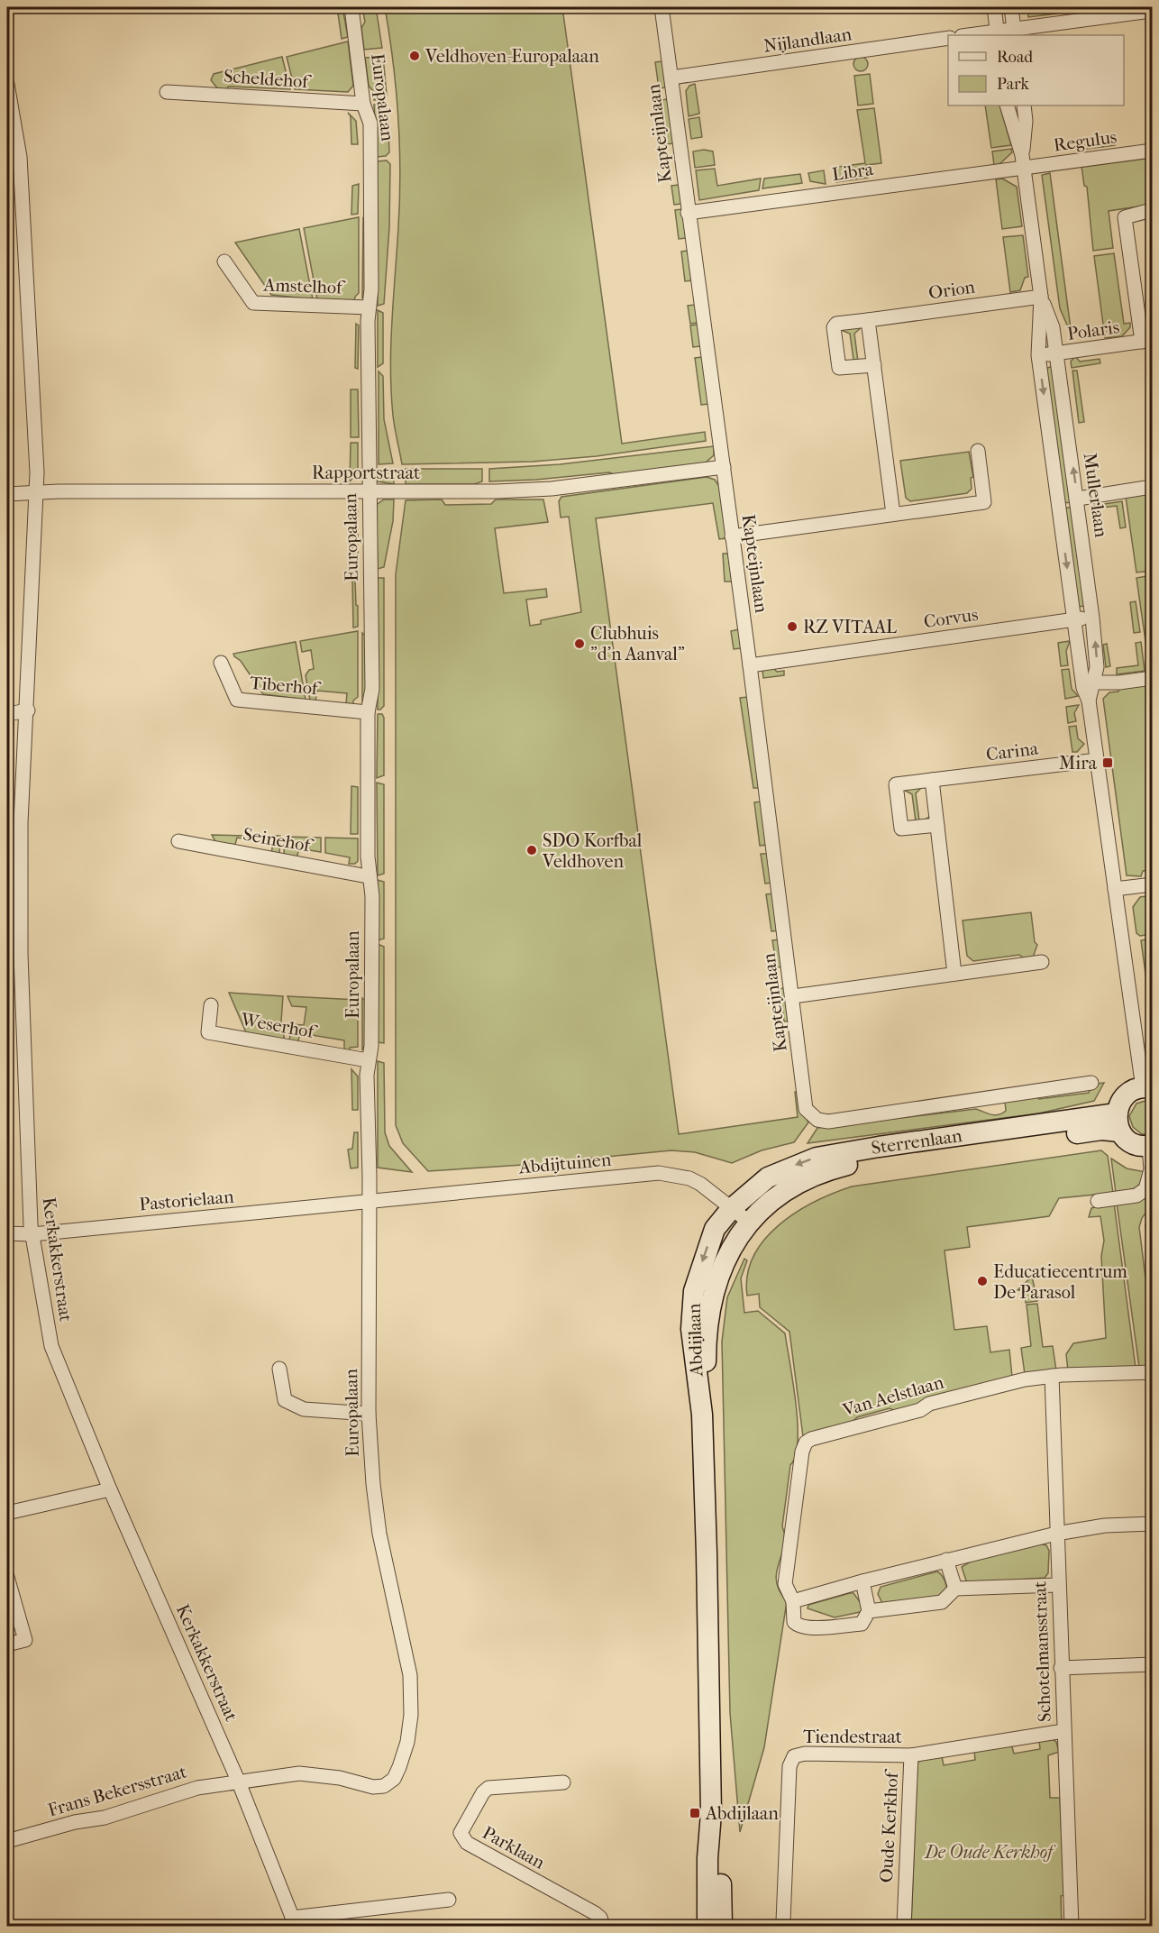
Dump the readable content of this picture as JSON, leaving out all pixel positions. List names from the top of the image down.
{
  "streets": {
    "street": [
      "Nijlandlaan",
      "Scheldehof",
      "Europalaan",
      "Kapteijnlaan",
      "Regulus",
      "Libra",
      "Amstelhof",
      "Orion",
      "Polaris",
      "Rapportstraat",
      "Mullerlaan",
      "Corvus",
      "Tiberhof",
      "Carina",
      "Seinehof",
      "Weserhof",
      "Sterrenlaan",
      "Abdijtuinen",
      "Pastorielaan",
      "Kerkakkerstraat",
      "Abdijlaan",
      "Van Aelstlaan",
      "Schotelmansstraat",
      "Tiendestraat",
      "Frans Bekersstraat",
      "Oude Kerkhof",
      "Parklaan"
    ]
  },
  "crossings": [
    ["Nijlandlaan", "Kapteijnlaan"],
    ["Scheldehof", "Europalaan"],
    ["Europalaan", "Amstelhof"],
    ["Europalaan", "Rapportstraat"],
    ["Europalaan", "Tiberhof"],
    ["Europalaan", "Seinehof"],
    ["Europalaan", "Weserhof"],
    ["Europalaan", "Abdijtuinen"],
    ["Europalaan", "Pastorielaan"],
    ["Europalaan", "Kerkakkerstraat"],
    ["Europalaan", "Frans Bekersstraat"],
    ["Kapteijnlaan", "Libra"],
    ["Kapteijnlaan", "Rapportstraat"],
    ["Kapteijnlaan", "Corvus"],
    ["Kapteijnlaan", "Sterrenlaan"],
    ["Regulus", "Libra"],
    ["Regulus", "Mullerlaan"],
    ["Libra", "Mullerlaan"],
    ["Orion", "Mullerlaan"],
    ["Polaris", "Mullerlaan"],
    ["Rapportstraat", "Kerkakkerstraat"],
    ["Mullerlaan", "Corvus"],
    ["Mullerlaan", "Carina"],
    ["Sterrenlaan", "Abdijtuinen"],
    ["Sterrenlaan", "Abdijlaan"],
    ["Abdijtuinen", "Pastorielaan"],
    ["Abdijtuinen", "Abdijlaan"],
    ["Pastorielaan", "Kerkakkerstraat"],
    ["Kerkakkerstraat", "Frans Bekersstraat"],
    ["Van Aelstlaan", "Schotelmansstraat"],
    ["Schotelmansstraat", "Oude Kerkhof"],
    ["Tiendestraat", "Oude Kerkhof"]
  ],
  "parks": ["De Oude Kerkhof"],
  "places": {
    "other": [
      "Veldhoven-Europalaan",
      "RZ VITAAL",
      "Clubhuis \"d'n Aanval\"",
      "SDO Korfbal Veldhoven",
      "Educatiecentrum De Parasol"
    ],
    "transit": ["Mira", "Abdijlaan"]
  },
  "legend": ["Road", "Park"]
}
